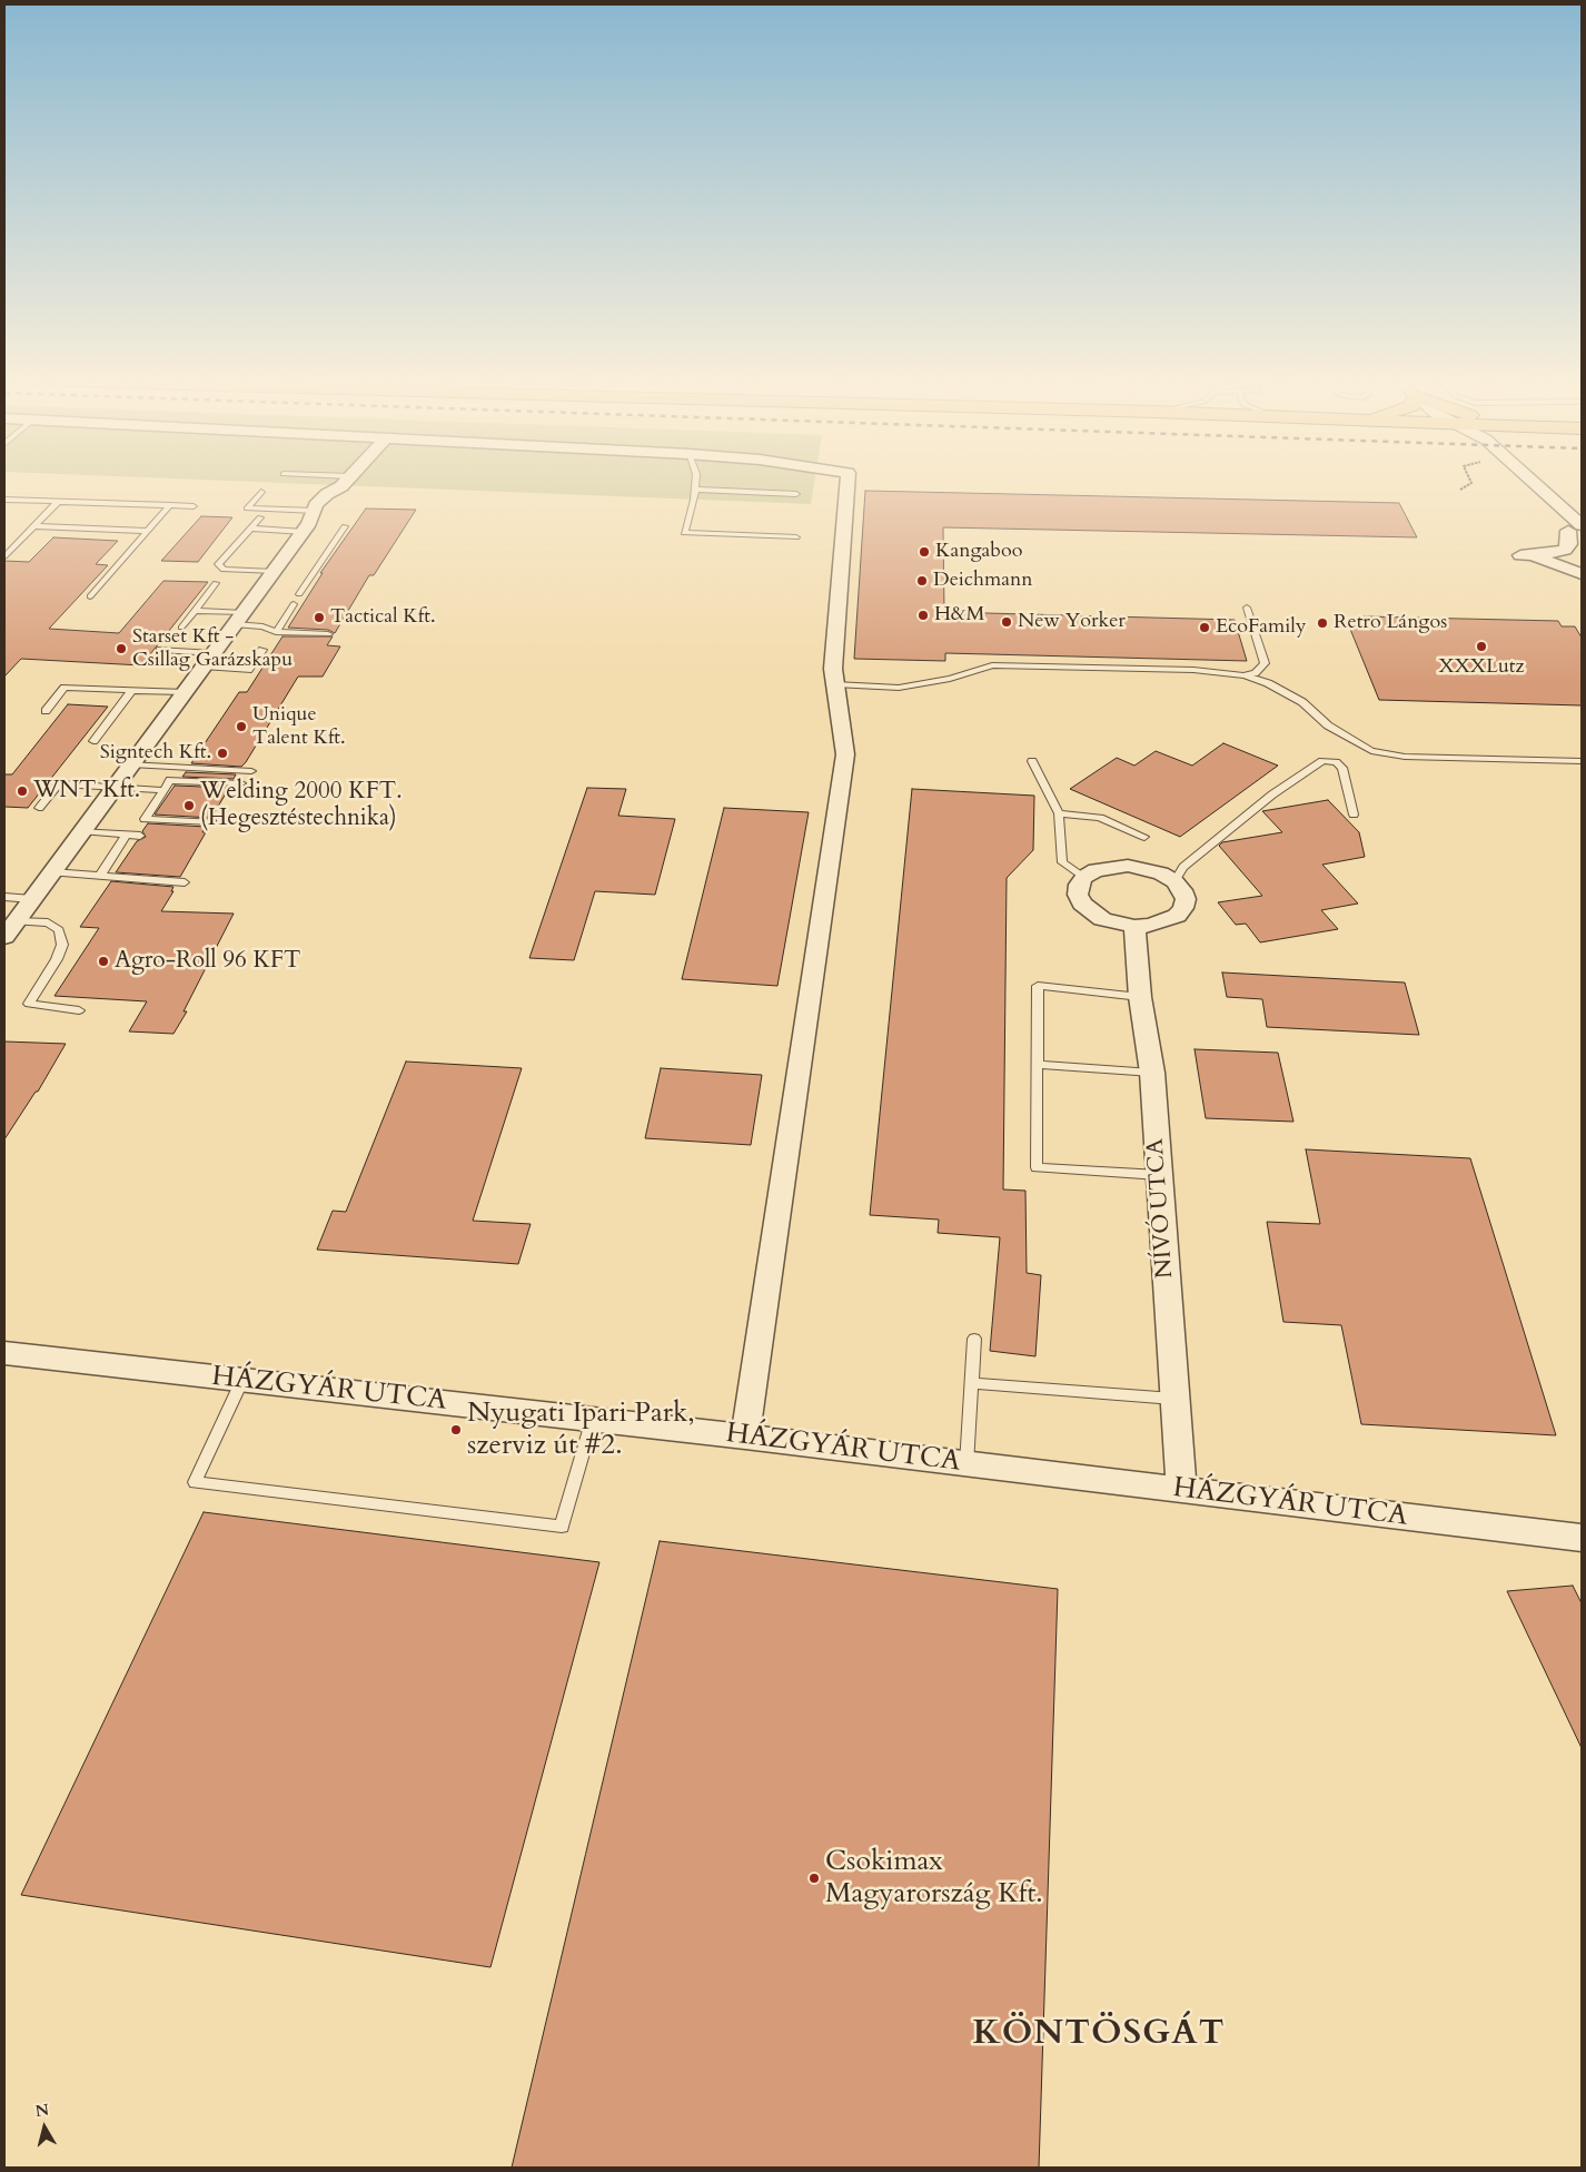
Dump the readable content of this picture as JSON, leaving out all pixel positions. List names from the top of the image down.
{
  "streets": {
    "street": ["NÍVÓ UTCA", "HÁZGYÁR UTCA"]
  },
  "crossings": [
    ["NÍVÓ UTCA", "HÁZGYÁR UTCA"]
  ],
  "districts": ["KÖNTÖSGÁT"],
  "places": [
    "Kangaboo",
    "Deichmann",
    "H&M",
    "Tactical Kft.",
    "New Yorker",
    "Retro Lángos",
    "EcoFamily",
    "XXXLutz",
    "Starset Kft - Csillag Garázskapu",
    "Unique Talent Kft.",
    "Signtech Kft.",
    "WNT Kft.",
    "Welding 2000 KFT. (Hegesztéstechnika)",
    "Agro-Roll 96 KFT",
    "Nyugati Ipari Park, szerviz út #2.",
    "Csokimax Magyarország Kft."
  ],
  "north": "top"
}
